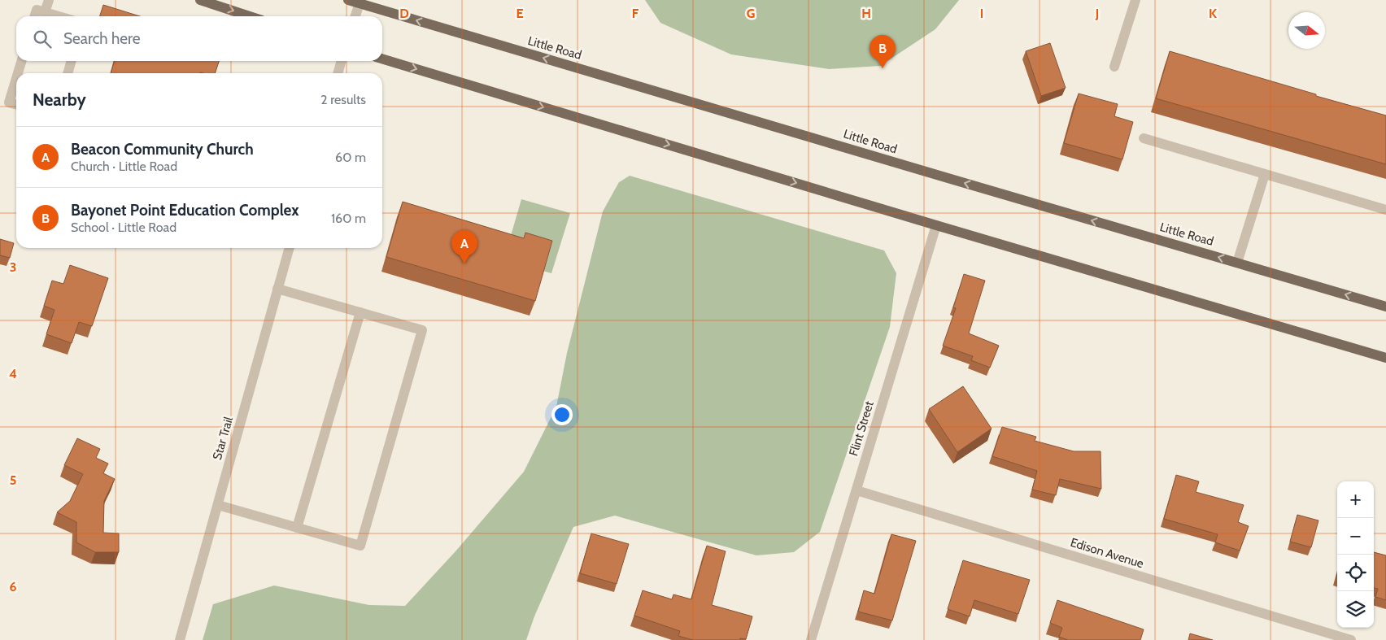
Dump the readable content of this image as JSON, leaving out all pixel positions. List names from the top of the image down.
{
  "streets": {
    "main road": ["Little Road"],
    "street": ["Flint Street", "Star Trail", "Edison Avenue"]
  },
  "crossings": [
    ["Flint Street", "Edison Avenue"]
  ],
  "north": "right",
  "page": {
    "search": "Search here",
    "pins": ["B", "A"],
    "heading": ["Nearby", "2 results"],
    "list": [
      {
        "mark": "A",
        "name": "Beacon Community Church",
        "note": "Church · Little Road",
        "value": "60 m"
      },
      {
        "mark": "B",
        "name": "Bayonet Point Education Complex",
        "note": "School · Little Road",
        "value": "160 m"
      }
    ],
    "map_buttons": ["+", "−"]
  },
  "grid": {
    "columns": [
      "D",
      "E",
      "F",
      "G",
      "H",
      "I",
      "J",
      "K"
    ],
    "rows": [
      "3",
      "4",
      "5",
      "6"
    ]
  }
}
